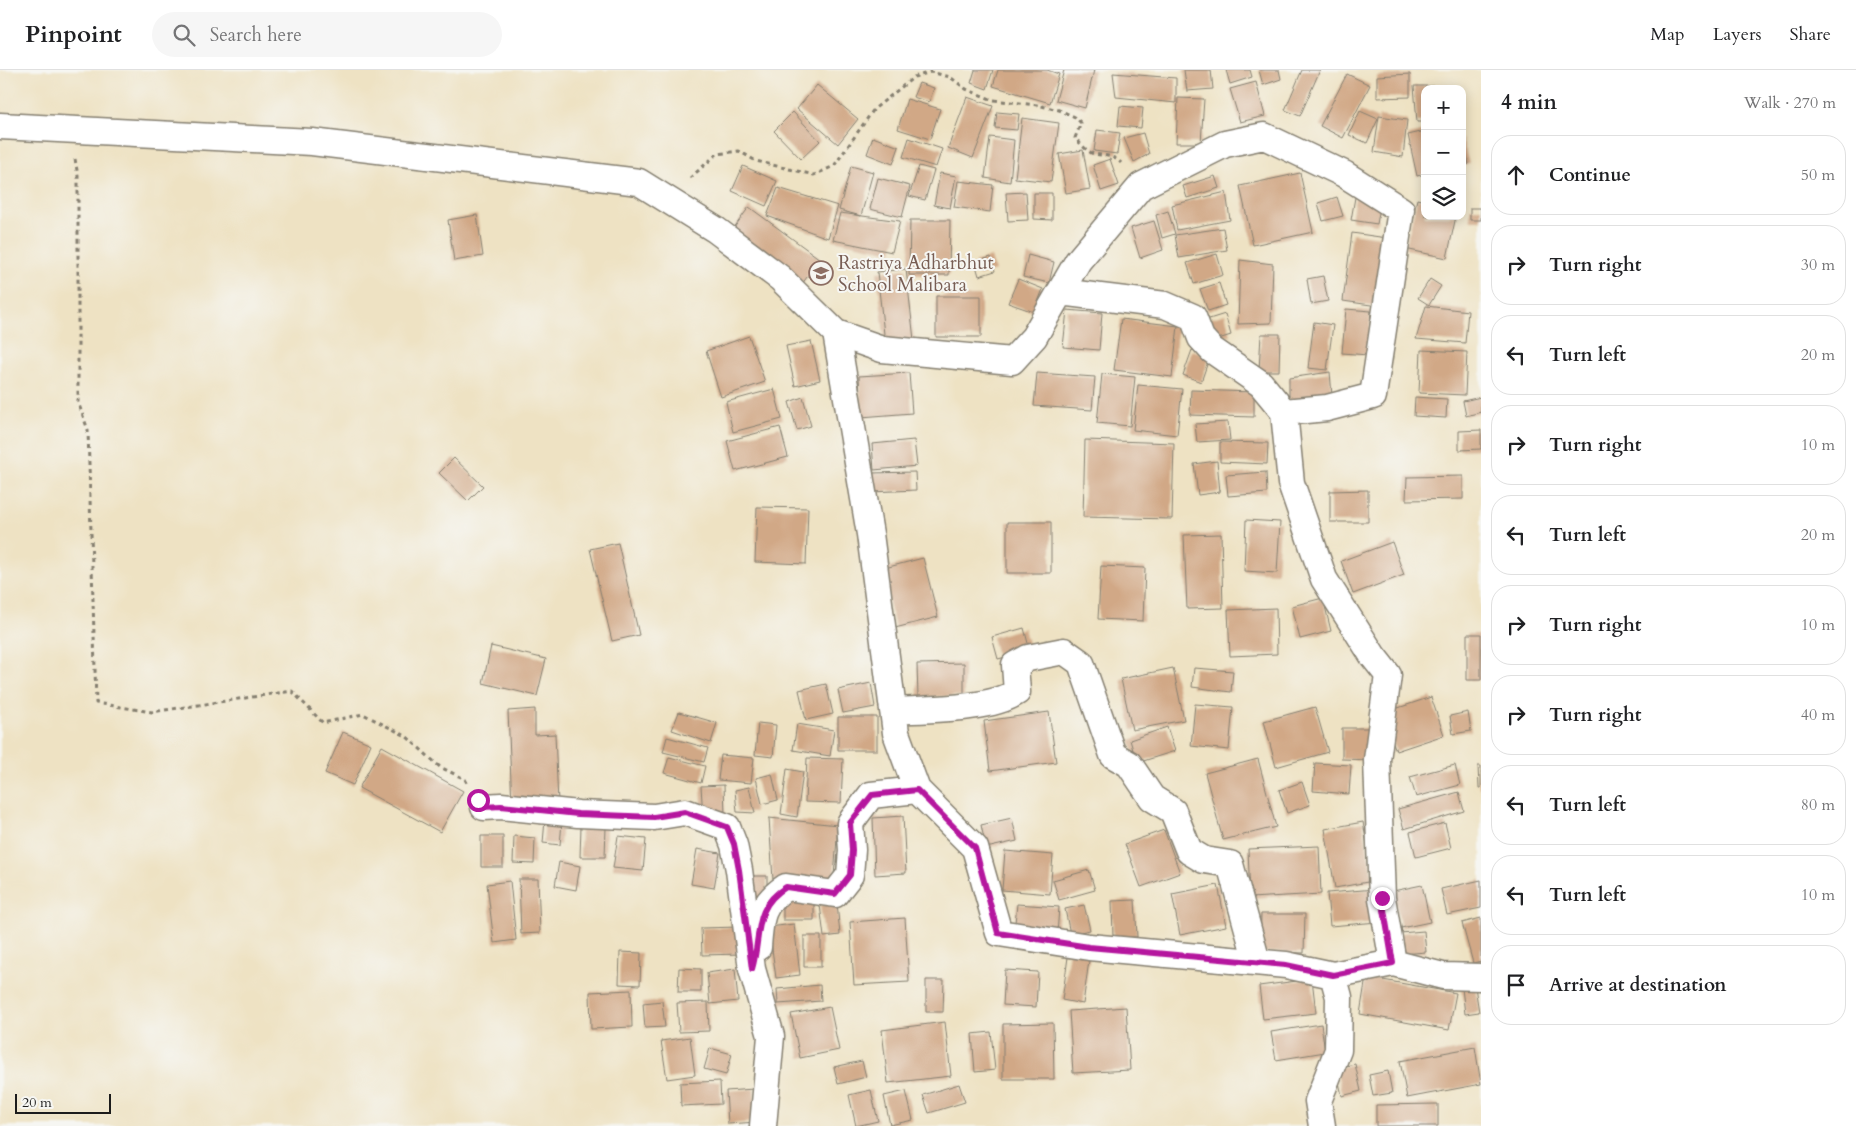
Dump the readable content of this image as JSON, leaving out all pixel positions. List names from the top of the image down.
{
  "places": {
    "school or university": ["Rastriya Adharbhut School Malibara"]
  },
  "scale_bar": "20 m",
  "page": {
    "header": "Pinpoint",
    "search": "Search here",
    "nav": ["Map", "Layers", "Share"],
    "heading": ["4 min", "Walk · 270 m"],
    "map_buttons": ["+", "−"],
    "list": [
      ["Continue", "50 m"],
      ["Turn right", "30 m"],
      ["Turn left", "20 m"],
      ["Turn right", "10 m"],
      ["Turn left", "20 m"],
      ["Turn right", "10 m"],
      ["Turn right", "40 m"],
      ["Turn left", "80 m"],
      ["Turn left", "10 m"],
      "Arrive at destination"
    ],
    "scale": "20 m"
  }
}
